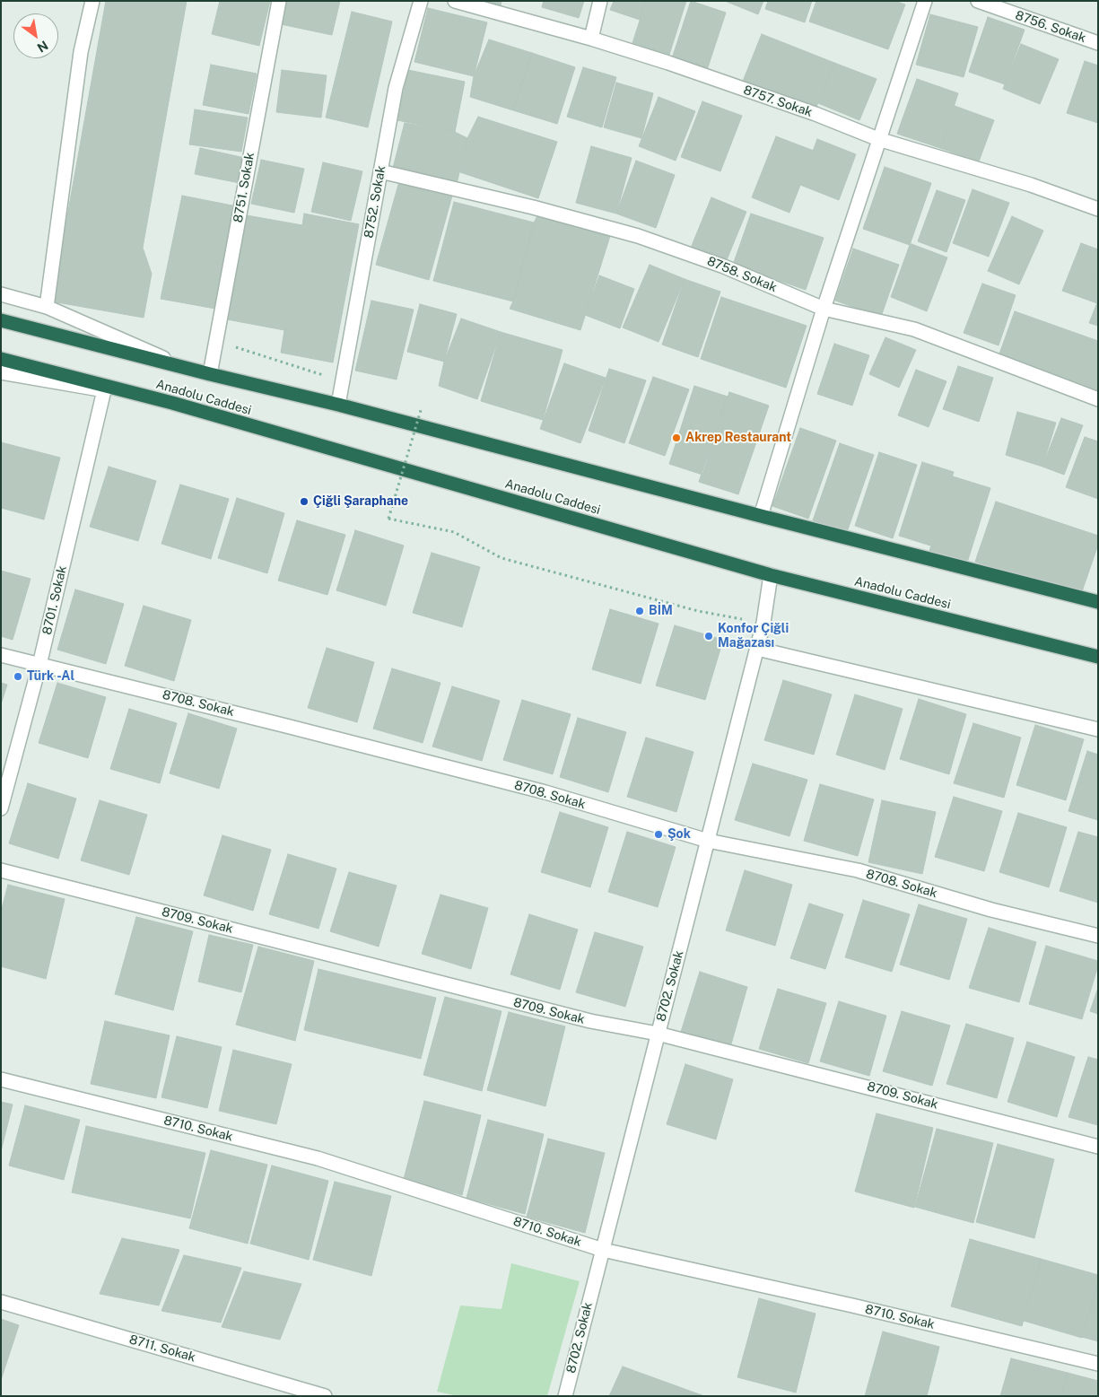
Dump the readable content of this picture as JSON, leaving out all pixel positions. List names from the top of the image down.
{
  "streets": {
    "highway": ["Anadolu Caddesi"],
    "street": [
      "8756. Sokak",
      "8757. Sokak",
      "8751. Sokak",
      "8752. Sokak",
      "8758. Sokak",
      "8701. Sokak",
      "8708. Sokak",
      "8709. Sokak",
      "8702. Sokak",
      "8710. Sokak",
      "8711. Sokak"
    ]
  },
  "crossings": [
    ["8751. Sokak", "Anadolu Caddesi"],
    ["8752. Sokak", "8758. Sokak"],
    ["8752. Sokak", "Anadolu Caddesi"],
    ["Anadolu Caddesi", "8702. Sokak"],
    ["8701. Sokak", "8708. Sokak"],
    ["8708. Sokak", "8702. Sokak"],
    ["8709. Sokak", "8702. Sokak"],
    ["8702. Sokak", "8710. Sokak"]
  ],
  "places": [
    "Akrep Restaurant",
    "Çiğli Şaraphane",
    "BİM",
    "Konfor Çiğli Mağazası",
    "Türk -Al",
    "Şok"
  ],
  "north": "bottom right"
}
